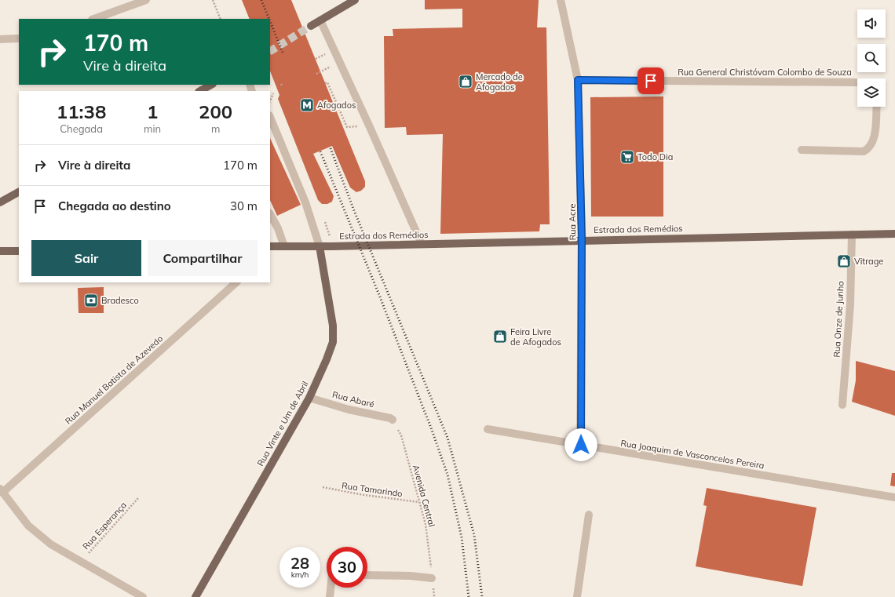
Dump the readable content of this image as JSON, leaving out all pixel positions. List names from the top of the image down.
{
  "streets": {
    "main road": ["Estrada dos Remédios", "Rua Vinte e Um de Abril"],
    "street": [
      "Rua General Christóvam Colombo de Souza",
      "Rua Acre",
      "Rua Onze de Junho",
      "Rua Manuel Batista de Azevedo",
      "Rua Abaré",
      "Rua Joaquim de Vasconcelos Pereira"
    ],
    "path": ["Rua Tamarindo", "Avenida Central", "Rua Esperança"]
  },
  "crossings": [
    ["Rua General Christóvam Colombo de Souza", "Rua Acre"],
    ["Rua Acre", "Estrada dos Remédios"],
    ["Rua Acre", "Rua Joaquim de Vasconcelos Pereira"],
    ["Estrada dos Remédios", "Rua Onze de Junho"],
    ["Estrada dos Remédios", "Rua Vinte e Um de Abril"],
    ["Rua Abaré", "Rua Vinte e Um de Abril"],
    ["Rua Abaré", "Avenida Central"],
    ["Rua Tamarindo", "Avenida Central"]
  ],
  "places": {
    "shop": ["Mercado de Afogados", "Vitrage", "Feira Livre de Afogados"],
    "metro station": ["Afogados"],
    "supermarket": ["Todo Dia"],
    "bank": ["Bradesco"]
  },
  "page": {
    "turn": ["170 m", "Vire à direita"],
    "eta": [
      "11:38",
      "Chegada",
      "1",
      "min",
      "200",
      "m"
    ],
    "list": [
      {
        "name": "Vire à direita",
        "value": "170 m"
      },
      {
        "name": "Chegada ao destino",
        "value": "30 m"
      }
    ],
    "buttons": ["Sair", "Compartilhar"],
    "speed": "28 km/h",
    "limit": "30"
  }
}
